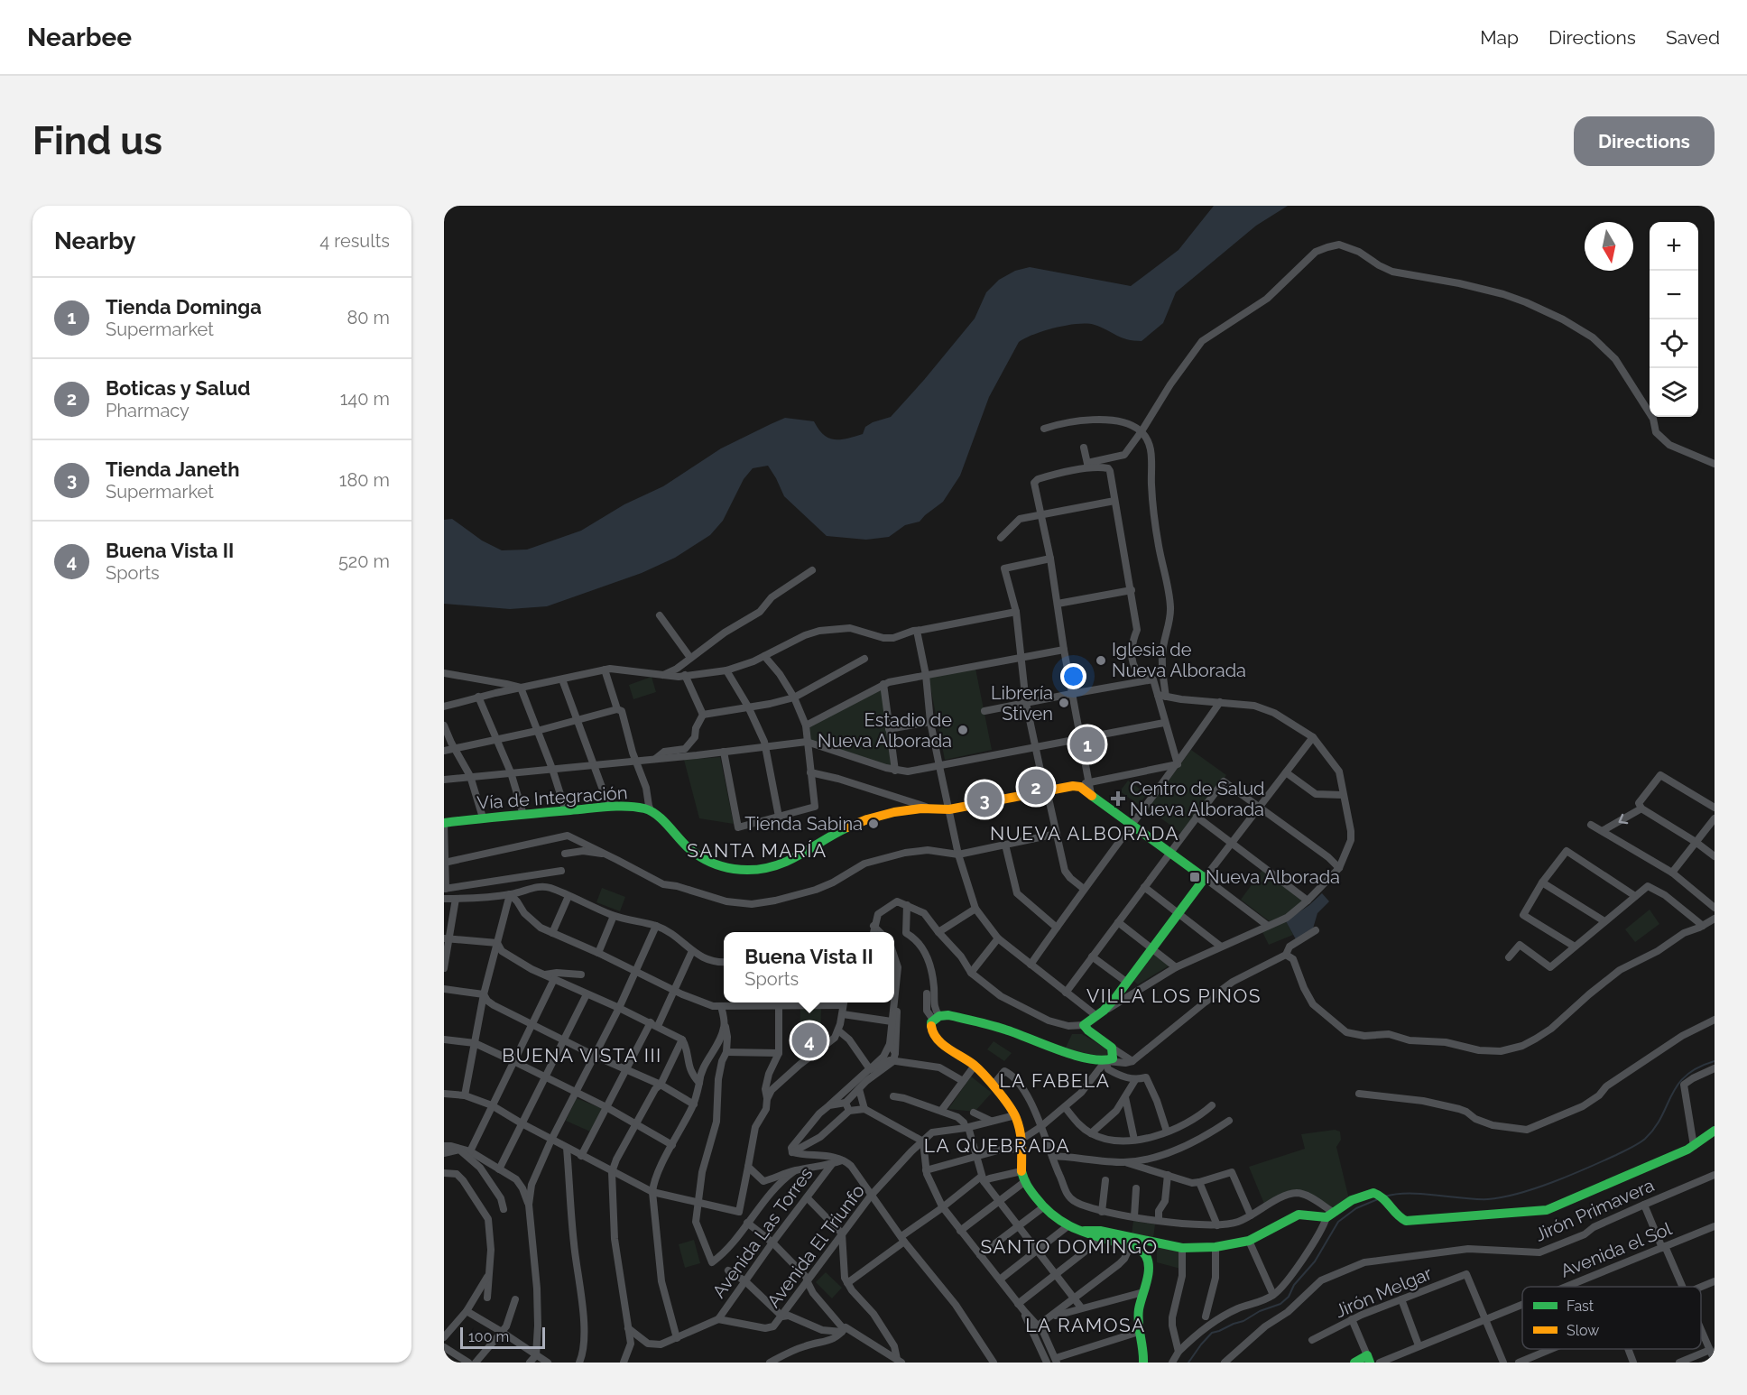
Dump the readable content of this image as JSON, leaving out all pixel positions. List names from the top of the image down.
{
  "streets": {
    "main road": ["Vía de Integración"],
    "street": [
      "Jirón Primavera",
      "Avenida Las Torres",
      "Avenida El Triunfo",
      "Avenida el Sol",
      "Jirón Melgar"
    ]
  },
  "crossings": [
    ["Avenida Las Torres", "Avenida El Triunfo"],
    ["Avenida el Sol", "Jirón Melgar"]
  ],
  "districts": [
    "NUEVA ALBORADA",
    "SANTA MARÍA",
    "VILLA LOS PINOS",
    "BUENA VISTA III",
    "LA FABELA",
    "LA QUEBRADA",
    "SANTO DOMINGO",
    "LA RAMOSA"
  ],
  "places": {
    "other": [
      "Iglesia de Nueva Alborada",
      "Librería Stiven",
      "Estadio de Nueva Alborada",
      "Tienda Sabina"
    ],
    "health": ["Centro de Salud Nueva Alborada"],
    "transit": ["Nueva Alborada"]
  },
  "legend": ["Fast", "Slow"],
  "scale_bar": "100 m",
  "north": "bottom",
  "page": {
    "header": "Nearbee",
    "nav": ["Map", "Directions", "Saved"],
    "buttons": "Directions",
    "title": "Find us",
    "heading": ["Nearby", "4 results"],
    "map_buttons": ["+", "−"],
    "list": [
      {
        "mark": "1",
        "name": "Tienda Dominga",
        "note": "Supermarket",
        "value": "80 m"
      },
      {
        "mark": "2",
        "name": "Boticas y Salud",
        "note": "Pharmacy",
        "value": "140 m"
      },
      {
        "mark": "3",
        "name": "Tienda Janeth",
        "note": "Supermarket",
        "value": "180 m"
      },
      {
        "mark": "4",
        "name": "Buena Vista II",
        "note": "Sports",
        "value": "520 m"
      }
    ],
    "pins": [
      "1",
      "2",
      "3",
      "4"
    ],
    "popup": ["Buena Vista II", "Sports"],
    "scale": "100 m"
  }
}
